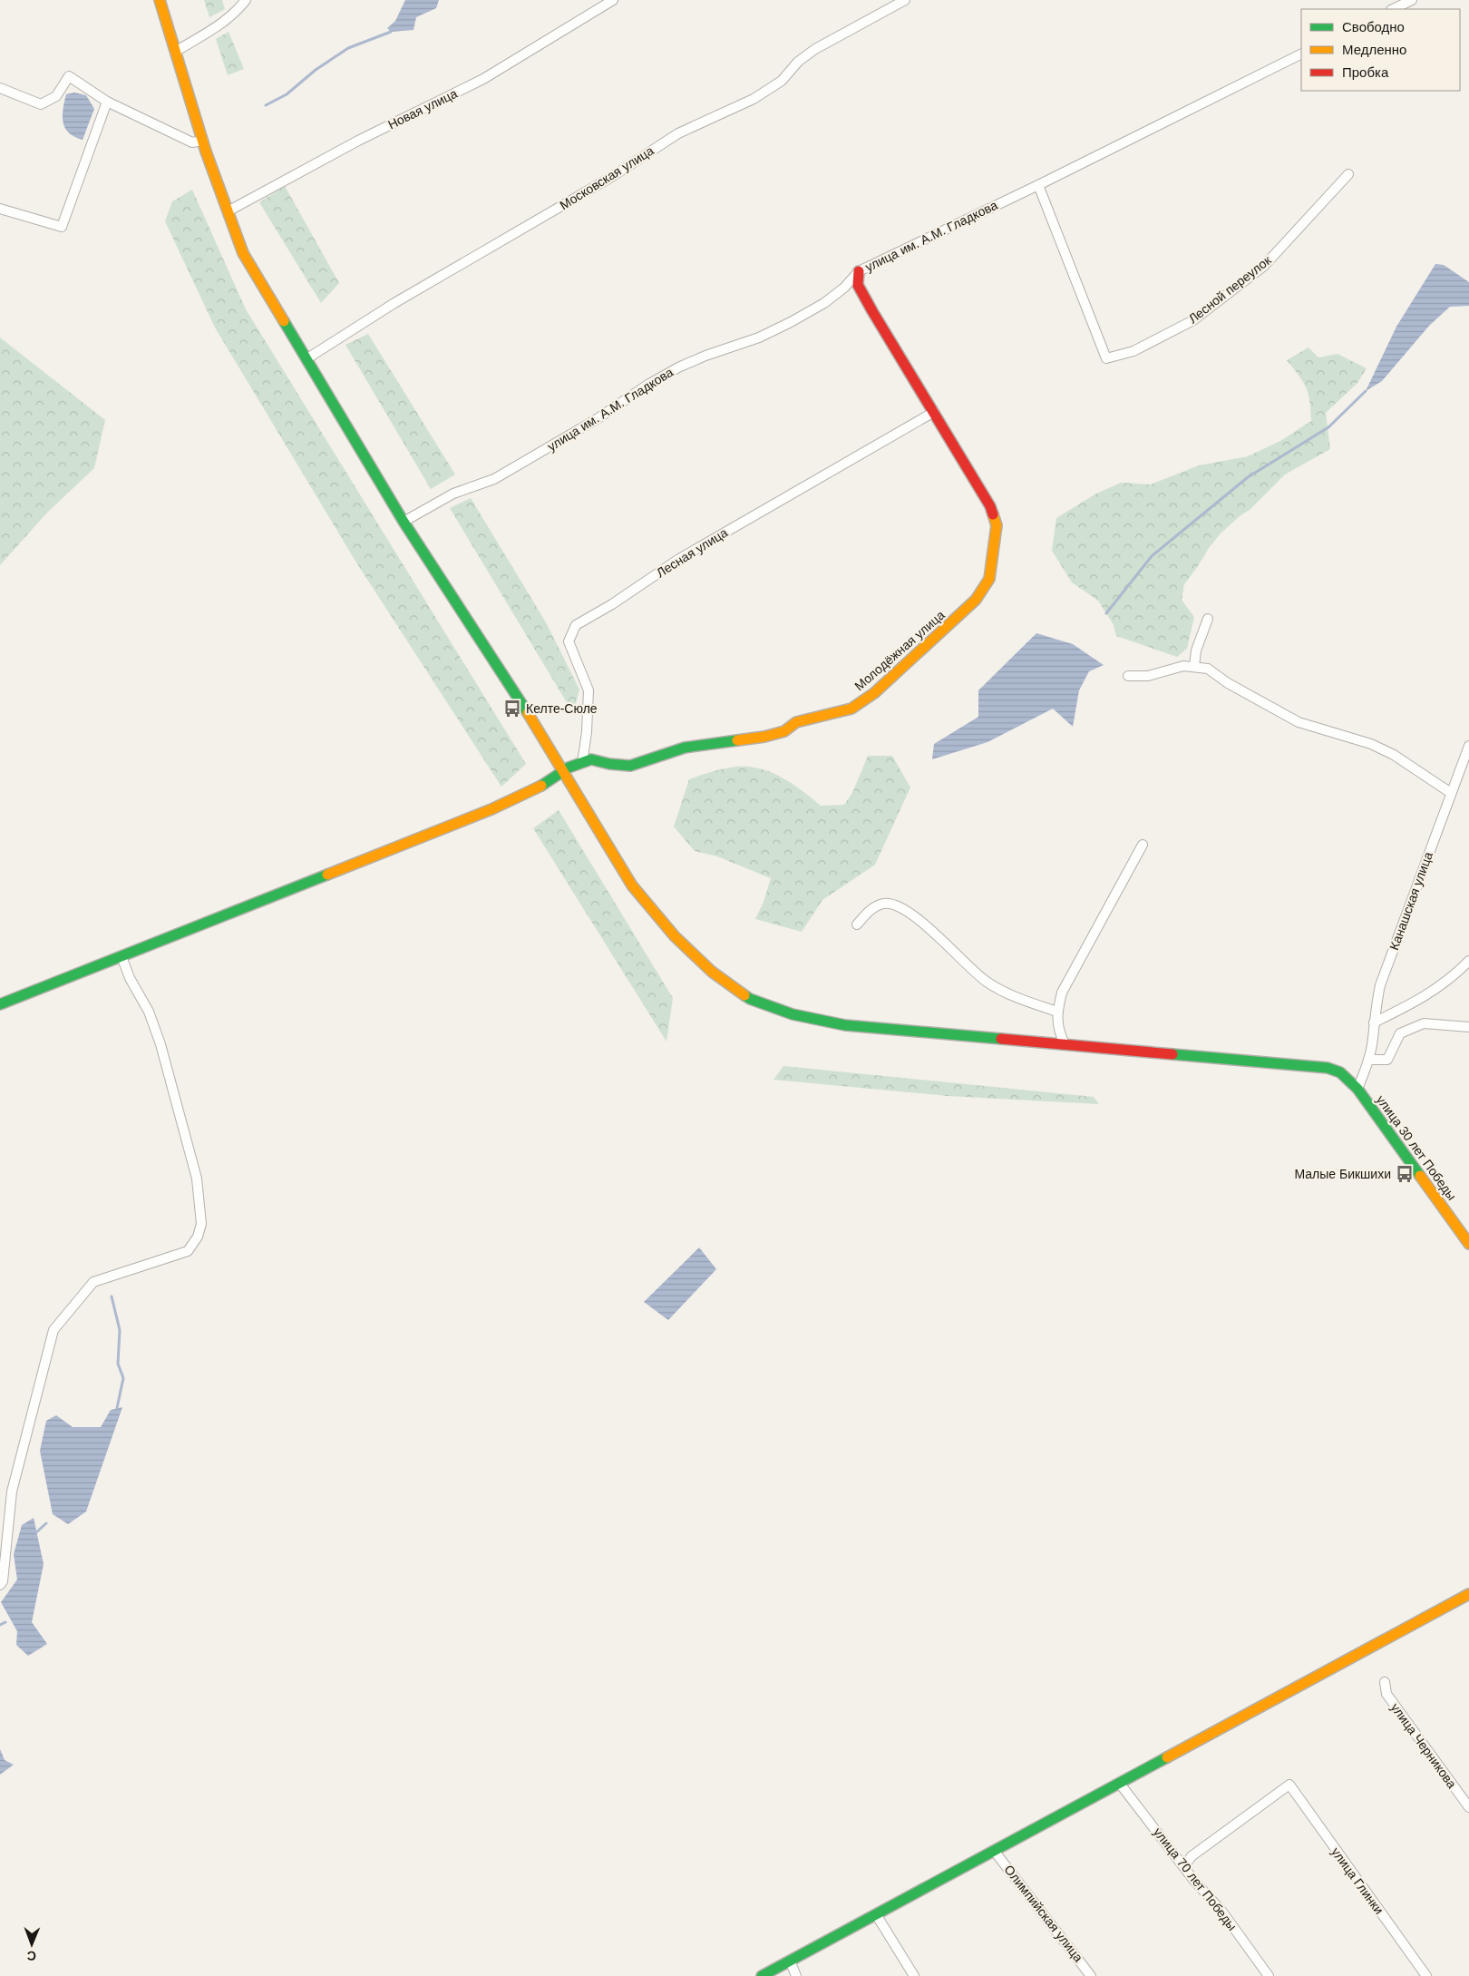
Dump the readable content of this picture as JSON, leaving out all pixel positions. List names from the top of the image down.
{
  "streets": {
    "street": [
      "Новая улица",
      "Московская улица",
      "улица им. А.М. Гладкова",
      "Лесной переулок",
      "Лесная улица",
      "Молодёжная улица",
      "Канашская улица",
      "улица 30 лет Победы",
      "улица Черникова",
      "улица 70 лет Победы",
      "улица Глинки",
      "Олимпийская улица"
    ]
  },
  "crossings": [
    ["Новая улица", "улица 30 лет Победы"],
    ["Московская улица", "улица 30 лет Победы"],
    ["улица им. А.М. Гладкова", "Лесной переулок"],
    ["улица им. А.М. Гладкова", "Молодёжная улица"],
    ["улица им. А.М. Гладкова", "улица 30 лет Победы"],
    ["Лесная улица", "Молодёжная улица"],
    ["Молодёжная улица", "улица 30 лет Победы"],
    ["Канашская улица", "улица 30 лет Победы"],
    ["улица 70 лет Победы", "улица Глинки"]
  ],
  "places": {
    "bus stop": ["Келте-Сюле", "Малые Бикшихи"]
  },
  "legend": ["Свободно", "Медленно", "Пробка"],
  "north": "bottom"
}
